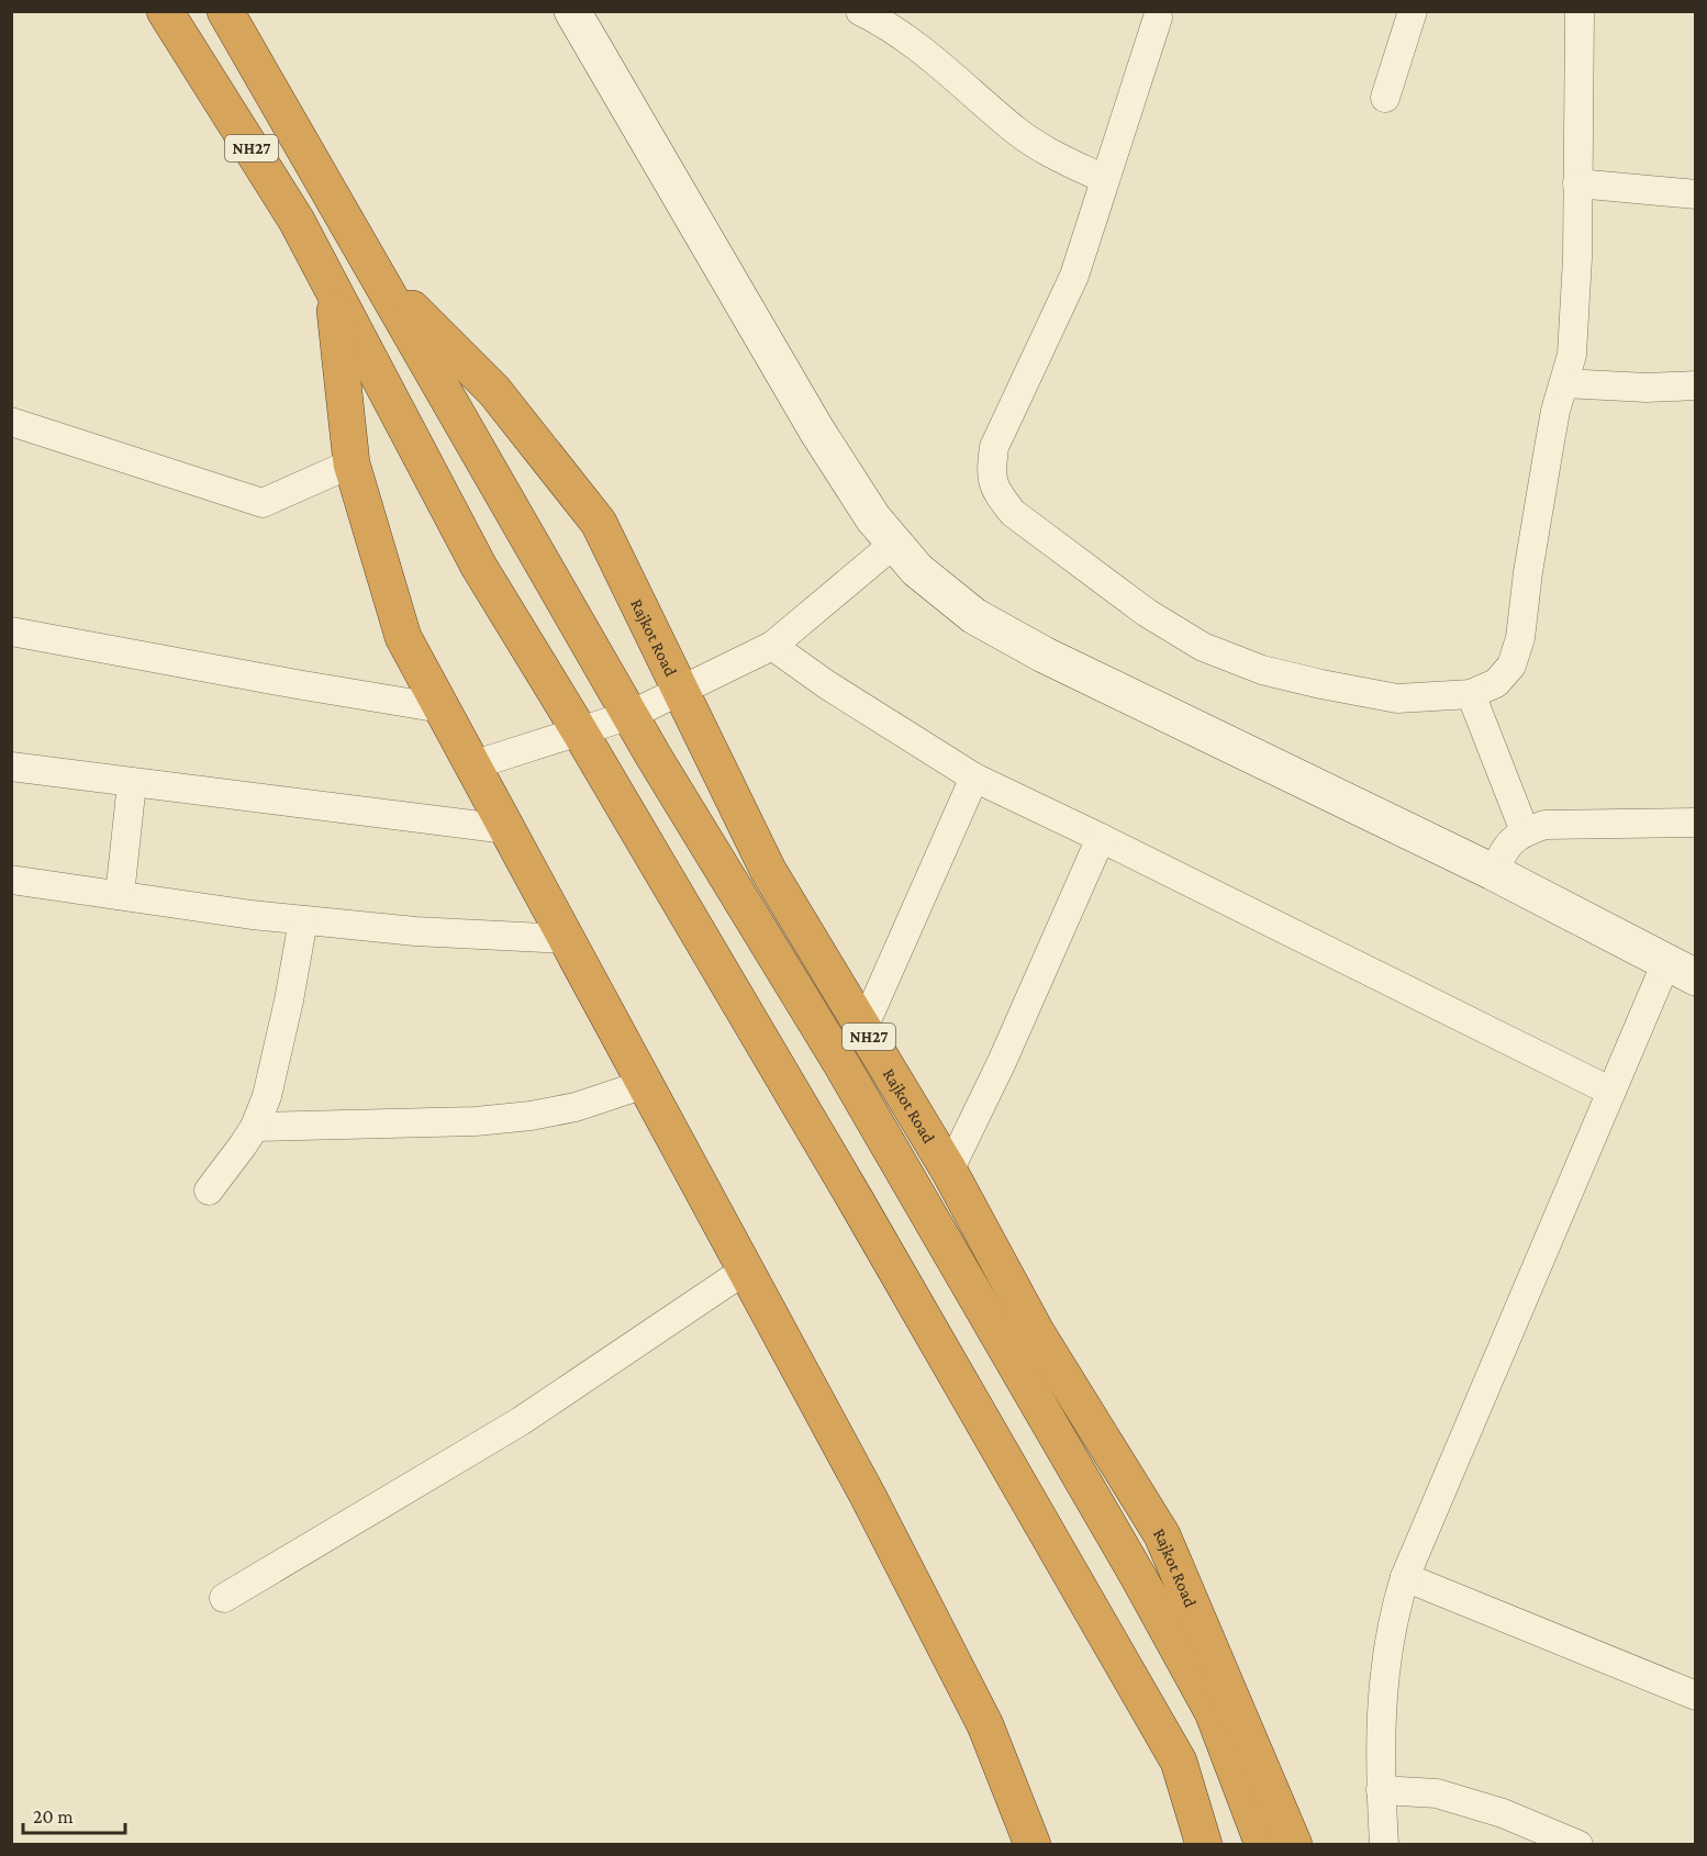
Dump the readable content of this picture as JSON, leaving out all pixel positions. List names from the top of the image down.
{
  "streets": {
    "highway": ["NH27", "Rajkot Road"]
  },
  "crossings": [
    ["NH27", "Rajkot Road"]
  ],
  "scale_bar": "20 m"
}
